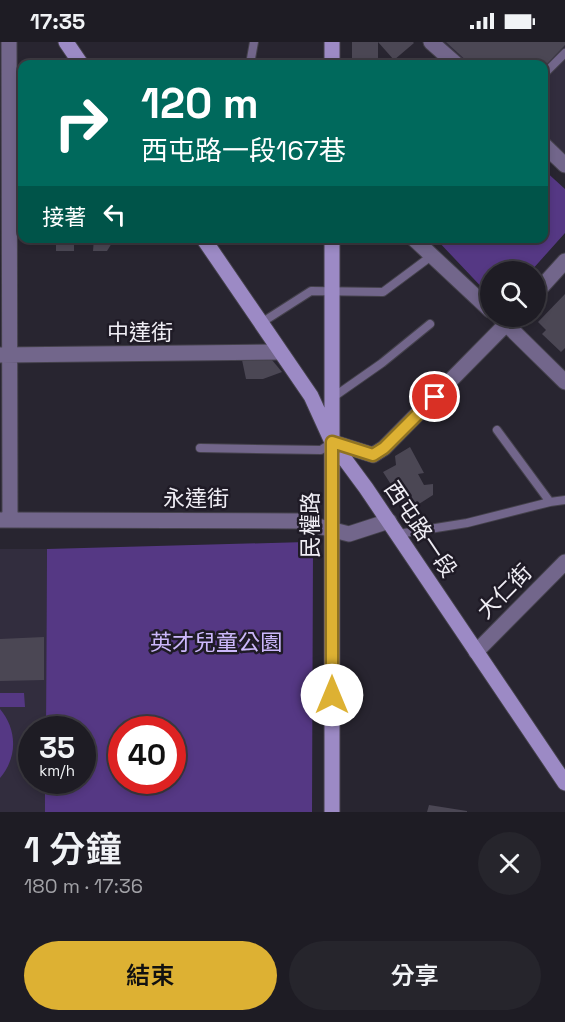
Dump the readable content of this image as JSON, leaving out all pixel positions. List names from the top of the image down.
{
  "streets": {
    "street": [
      "中達街",
      "永達街",
      "民權路",
      "西屯路一段",
      "大仁街"
    ]
  },
  "crossings": [
    ["中達街", "西屯路一段"],
    ["永達街", "民權路"],
    ["永達街", "西屯路一段"],
    ["民權路", "西屯路一段"],
    ["西屯路一段", "大仁街"]
  ],
  "parks": ["英才兒童公園"],
  "page": {
    "status": "17:35",
    "turn": ["120 m", "西屯路一段167巷"],
    "then": "接著",
    "speed": "35 km/h",
    "limit": "40",
    "heading": ["1 分鐘", "180 m · 17:36"],
    "buttons": ["結束", "分享"]
  }
}
